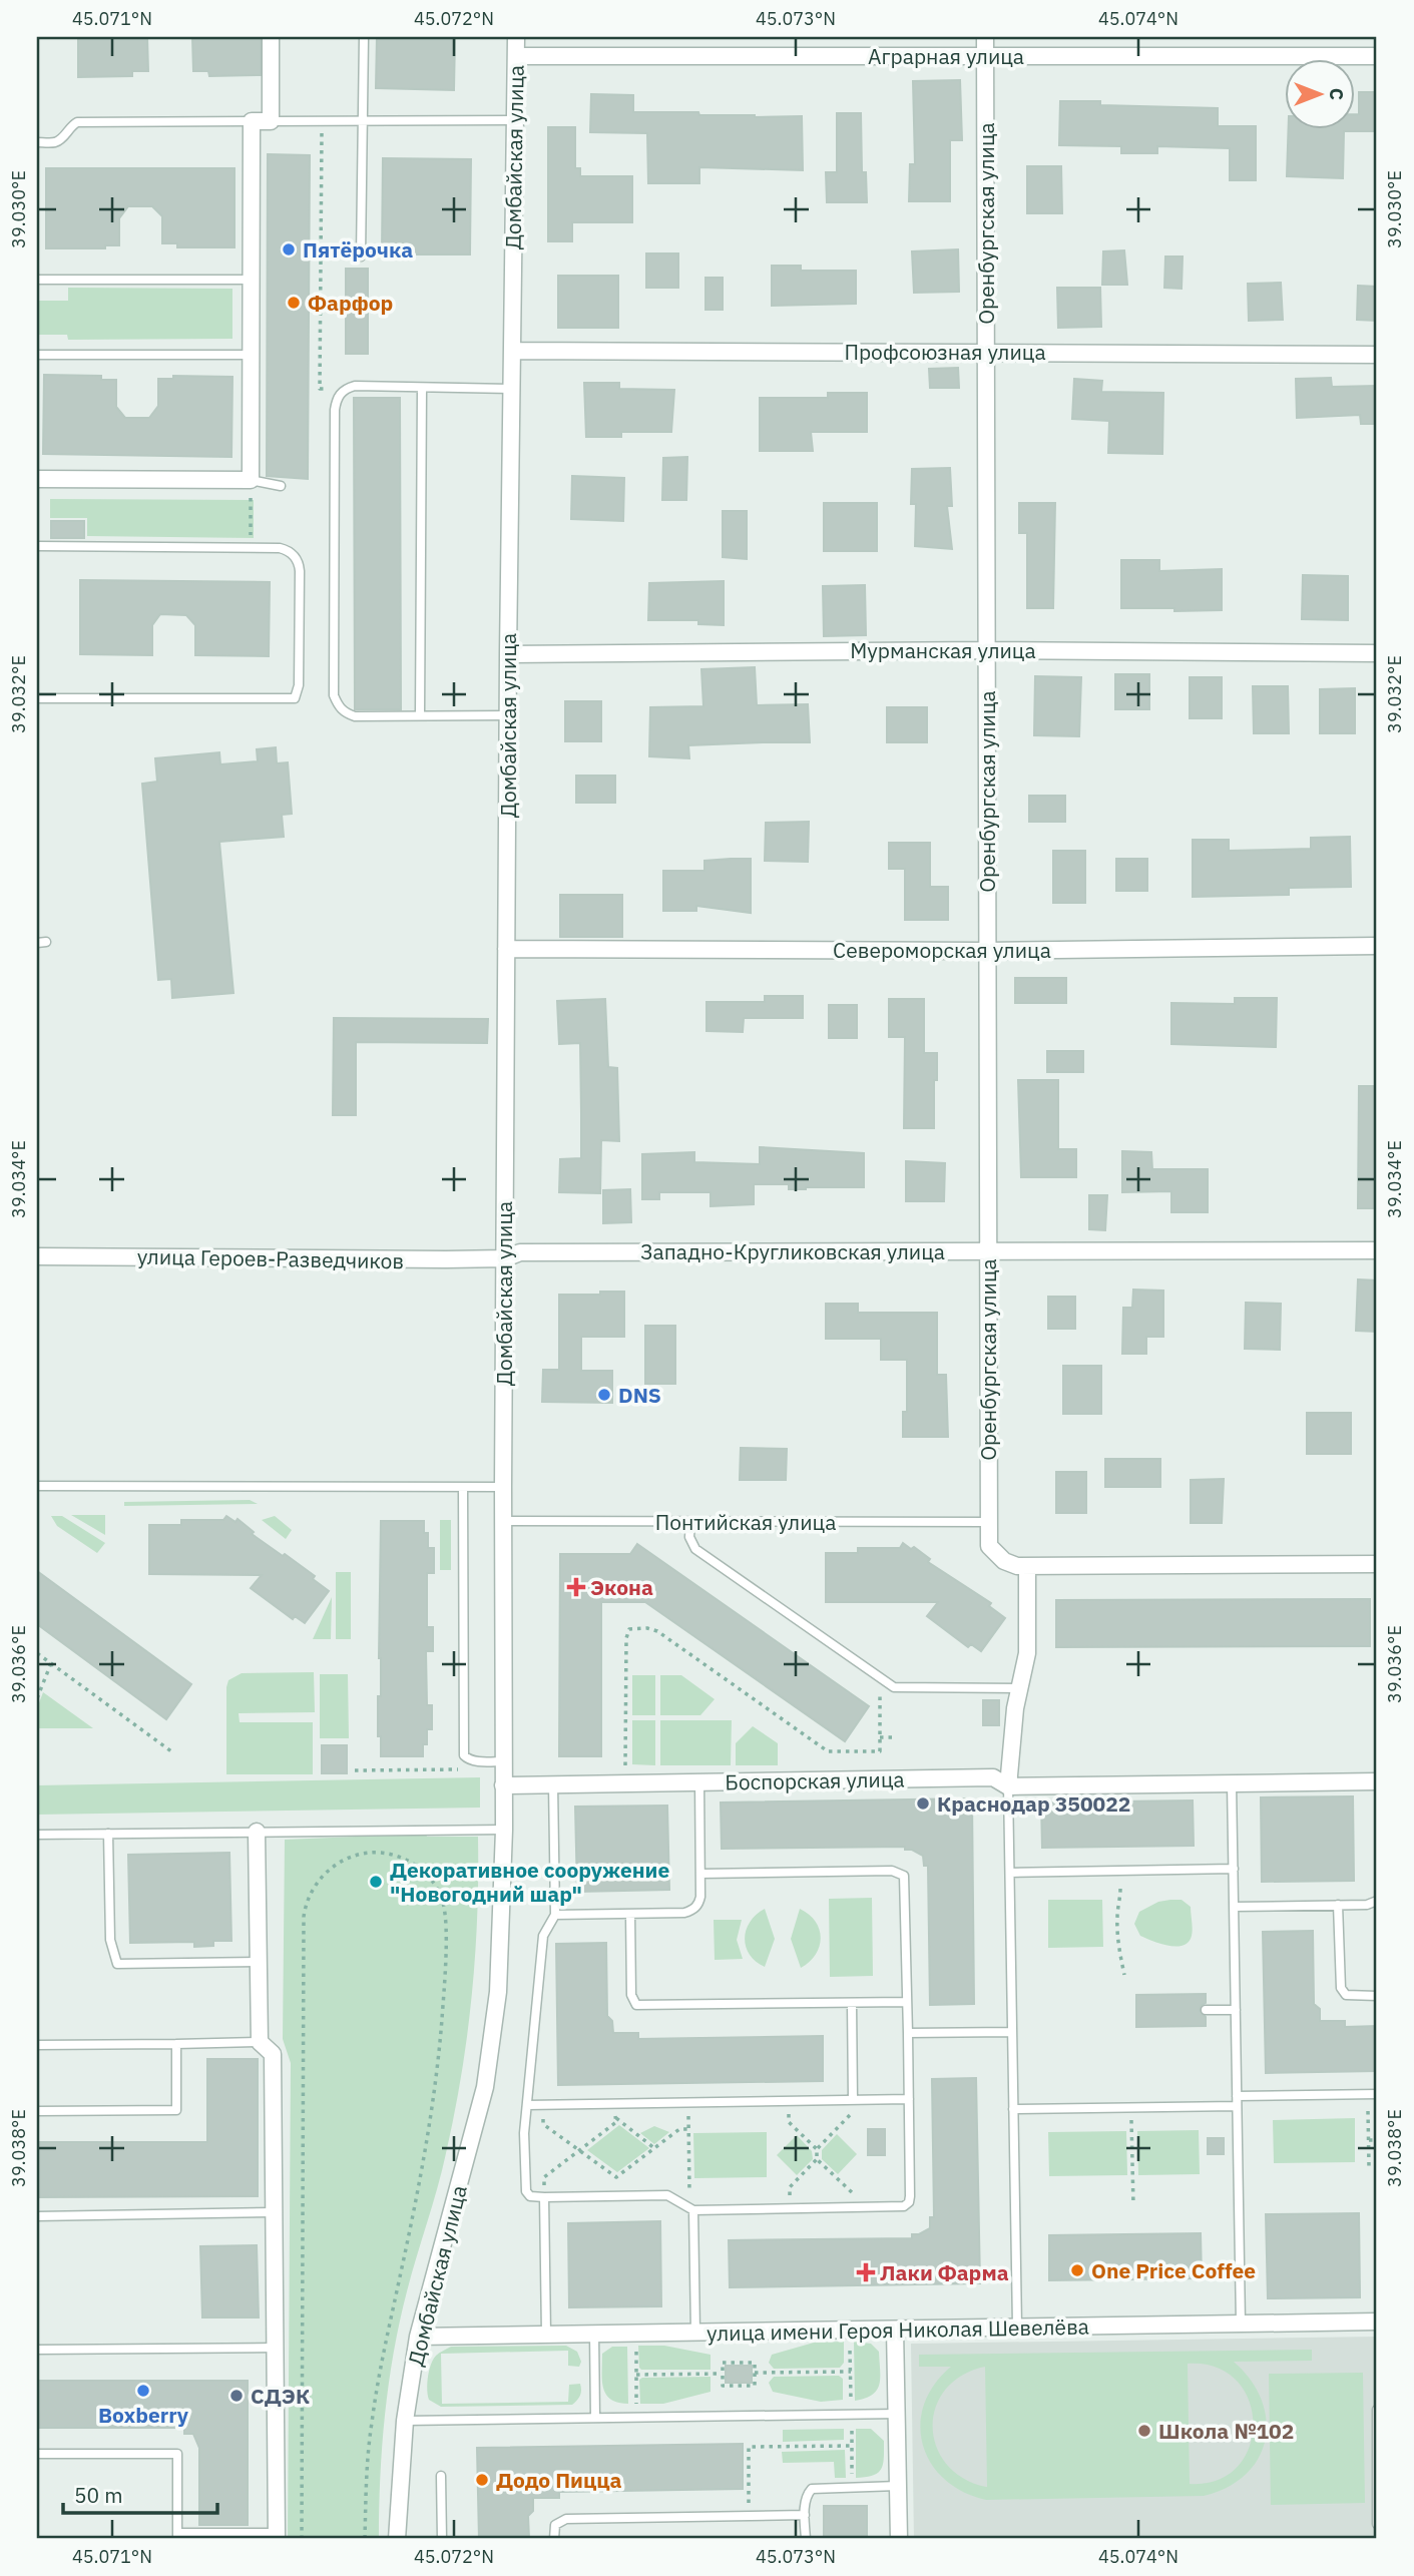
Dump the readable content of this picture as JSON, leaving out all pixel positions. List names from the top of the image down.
{
  "streets": {
    "street": [
      "Аграрная улица",
      "Домбайская улица",
      "Оренбургская улица",
      "Профсоюзная улица",
      "Мурманская улица",
      "Североморская улица",
      "Западно-Кругликовская улица",
      "улица Героев-Разведчиков",
      "Боспорская улица",
      "улица имени Героя Николая Шевелёва"
    ],
    "lane": ["Понтийская улица"]
  },
  "crossings": [
    ["Аграрная улица", "Домбайская улица"],
    ["Аграрная улица", "Оренбургская улица"],
    ["Домбайская улица", "Профсоюзная улица"],
    ["Домбайская улица", "Мурманская улица"],
    ["Домбайская улица", "Североморская улица"],
    ["Домбайская улица", "Западно-Кругликовская улица"],
    ["Домбайская улица", "улица Героев-Разведчиков"],
    ["Домбайская улица", "Понтийская улица"],
    ["Домбайская улица", "Боспорская улица"],
    ["Домбайская улица", "улица имени Героя Николая Шевелёва"],
    ["Оренбургская улица", "Профсоюзная улица"],
    ["Оренбургская улица", "Мурманская улица"],
    ["Оренбургская улица", "Североморская улица"],
    ["Оренбургская улица", "Западно-Кругликовская улица"],
    ["Оренбургская улица", "Понтийская улица"],
    ["Западно-Кругликовская улица", "улица Героев-Разведчиков"]
  ],
  "places": {
    "other": [
      "Пятёрочка",
      "Фарфор",
      "DNS",
      "Краснодар 350022",
      "Декоративное сооружение \"Новогодний шар\"",
      "One Price Coffee",
      "Boxberry",
      "СДЭК",
      "Школа №102",
      "Додо Пицца"
    ],
    "health": ["Экона", "Лаки Фарма"]
  },
  "scale_bar": "50 m",
  "north": "right",
  "coordinates": [
    "45.071°N",
    "45.072°N",
    "45.073°N",
    "45.074°N",
    "39.030°E",
    "39.032°E",
    "39.034°E",
    "39.036°E",
    "39.038°E"
  ]
}
